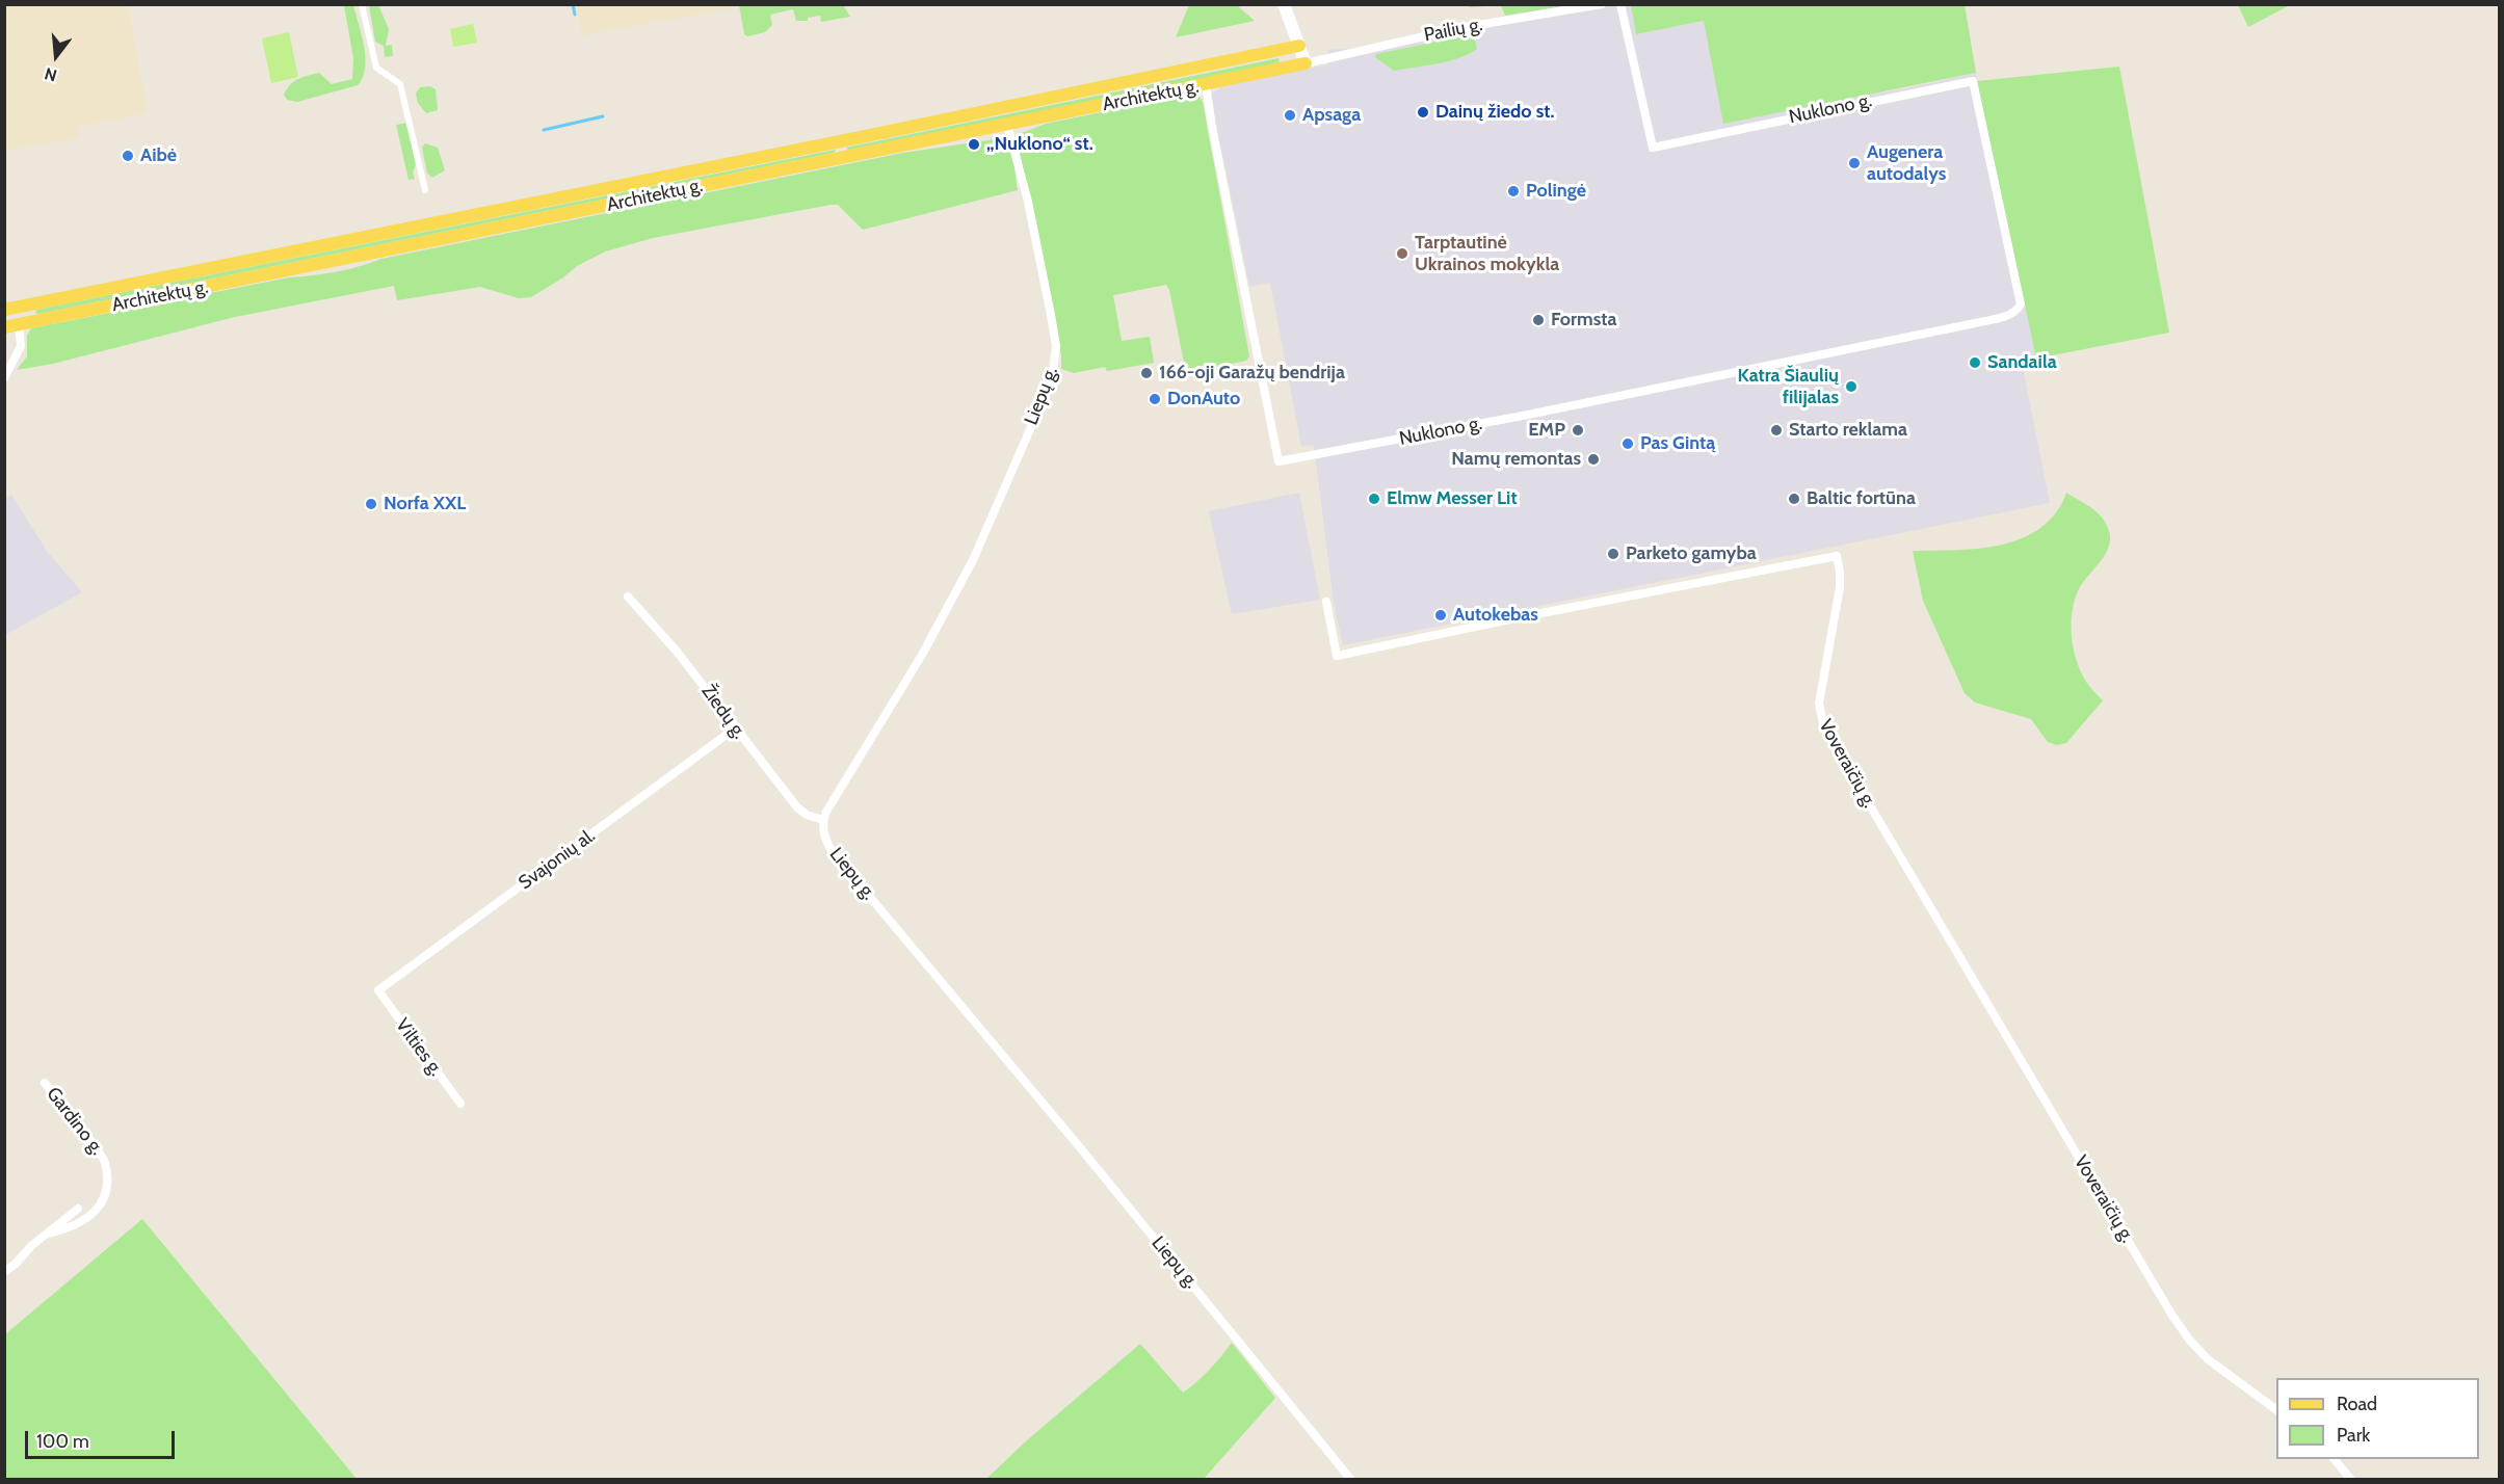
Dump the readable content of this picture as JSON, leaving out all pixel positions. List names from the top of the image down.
{
  "streets": {
    "main road": ["Architektų g."],
    "street": [
      "Pailių g.",
      "Nuklono g.",
      "Liepų g.",
      "Žiedų g.",
      "Voveraičių g.",
      "Svajonių al.",
      "Vilties g.",
      "Gardino g."
    ]
  },
  "crossings": [
    ["Pailių g.", "Architektų g."],
    ["Architektų g.", "Nuklono g."],
    ["Architektų g.", "Liepų g."],
    ["Liepų g.", "Žiedų g."],
    ["Žiedų g.", "Svajonių al."],
    ["Svajonių al.", "Vilties g."]
  ],
  "places": [
    "Dainų žiedo st.",
    "Apsaga",
    "„Nuklono“ st.",
    "Aibė",
    "Augenera autodalys",
    "Polingė",
    "Tarptautinė Ukrainos mokykla",
    "Formsta",
    "Sandaila",
    "166-oji Garažų bendrija",
    "Katra Šiaulių filijalas",
    "DonAuto",
    "EMP",
    "Starto reklama",
    "Pas Gintą",
    "Namų remontas",
    "Elmw Messer Lit",
    "Baltic fortūna",
    "Norfa XXL",
    "Parketo gamyba",
    "Autokebas"
  ],
  "legend": ["Road", "Park"],
  "scale_bar": "100 m",
  "north": "bottom"
}
